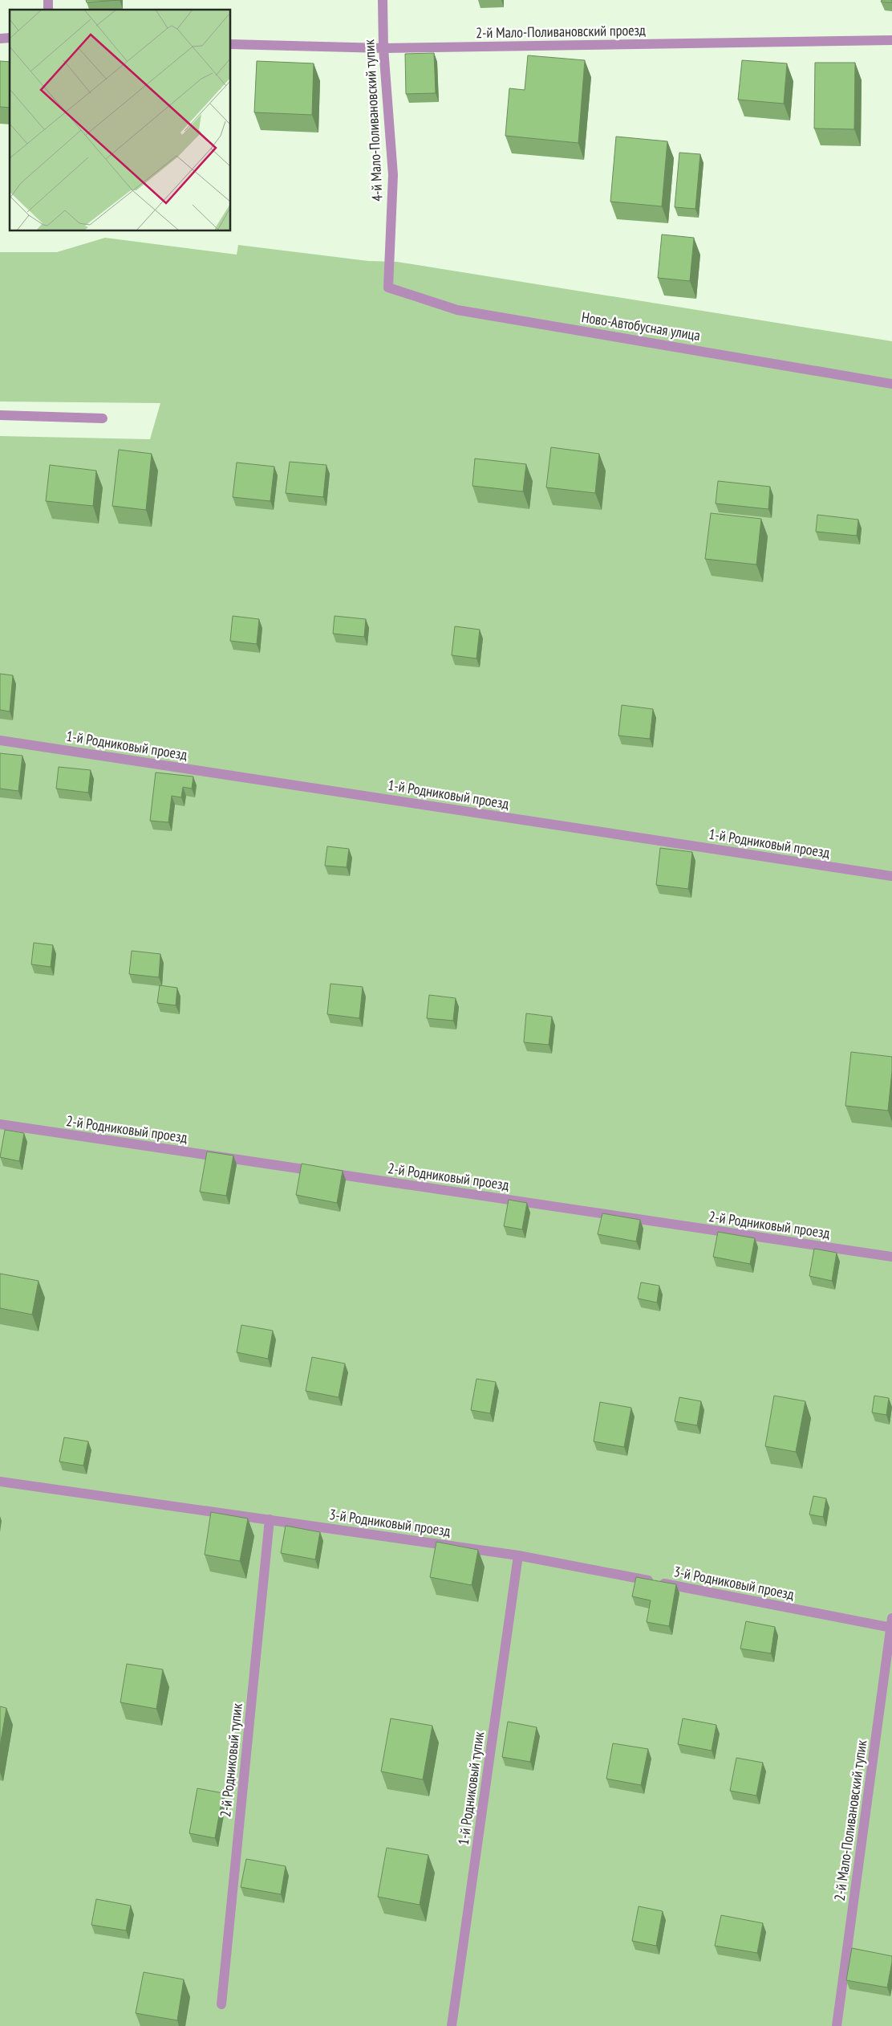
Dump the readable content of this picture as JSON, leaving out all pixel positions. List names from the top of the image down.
{
  "streets": {
    "street": [
      "2-й Мало-Поливановский проезд",
      "4-й Мало-Поливановский тупик",
      "Ново-Автобусная улица",
      "1-й Родниковый проезд",
      "2-й Родниковый проезд",
      "3-й Родниковый проезд",
      "2-й Родниковый тупик",
      "1-й Родниковый тупик",
      "2-й Мало-Поливановский тупик"
    ]
  },
  "crossings": [
    ["2-й Мало-Поливановский проезд", "4-й Мало-Поливановский тупик"],
    ["4-й Мало-Поливановский тупик", "Ново-Автобусная улица"],
    ["3-й Родниковый проезд", "2-й Родниковый тупик"],
    ["3-й Родниковый проезд", "1-й Родниковый тупик"],
    ["3-й Родниковый проезд", "2-й Мало-Поливановский тупик"]
  ]
}
